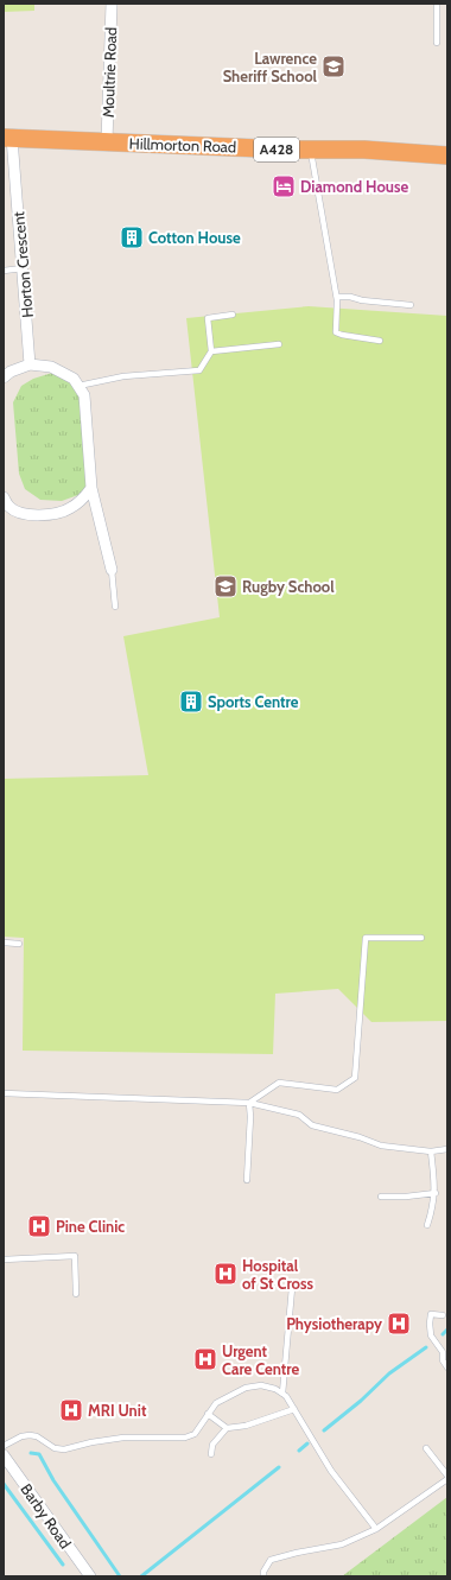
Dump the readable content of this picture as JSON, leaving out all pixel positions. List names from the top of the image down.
{
  "streets": {
    "highway": ["Hillmorton Road", "A428"],
    "street": ["Moultrie Road", "Horton Crescent", "Barby Road"]
  },
  "crossings": [
    ["Moultrie Road", "Hillmorton Road"],
    ["Hillmorton Road", "Horton Crescent"]
  ],
  "places": {
    "school or university": ["Lawrence Sheriff School", "Rugby School"],
    "hotel": ["Diamond House"],
    "building": ["Cotton House", "Sports Centre"],
    "hospital": [
      "Pine Clinic",
      "Hospital of St Cross",
      "Physiotherapy",
      "Urgent Care Centre",
      "MRI Unit"
    ]
  }
}
